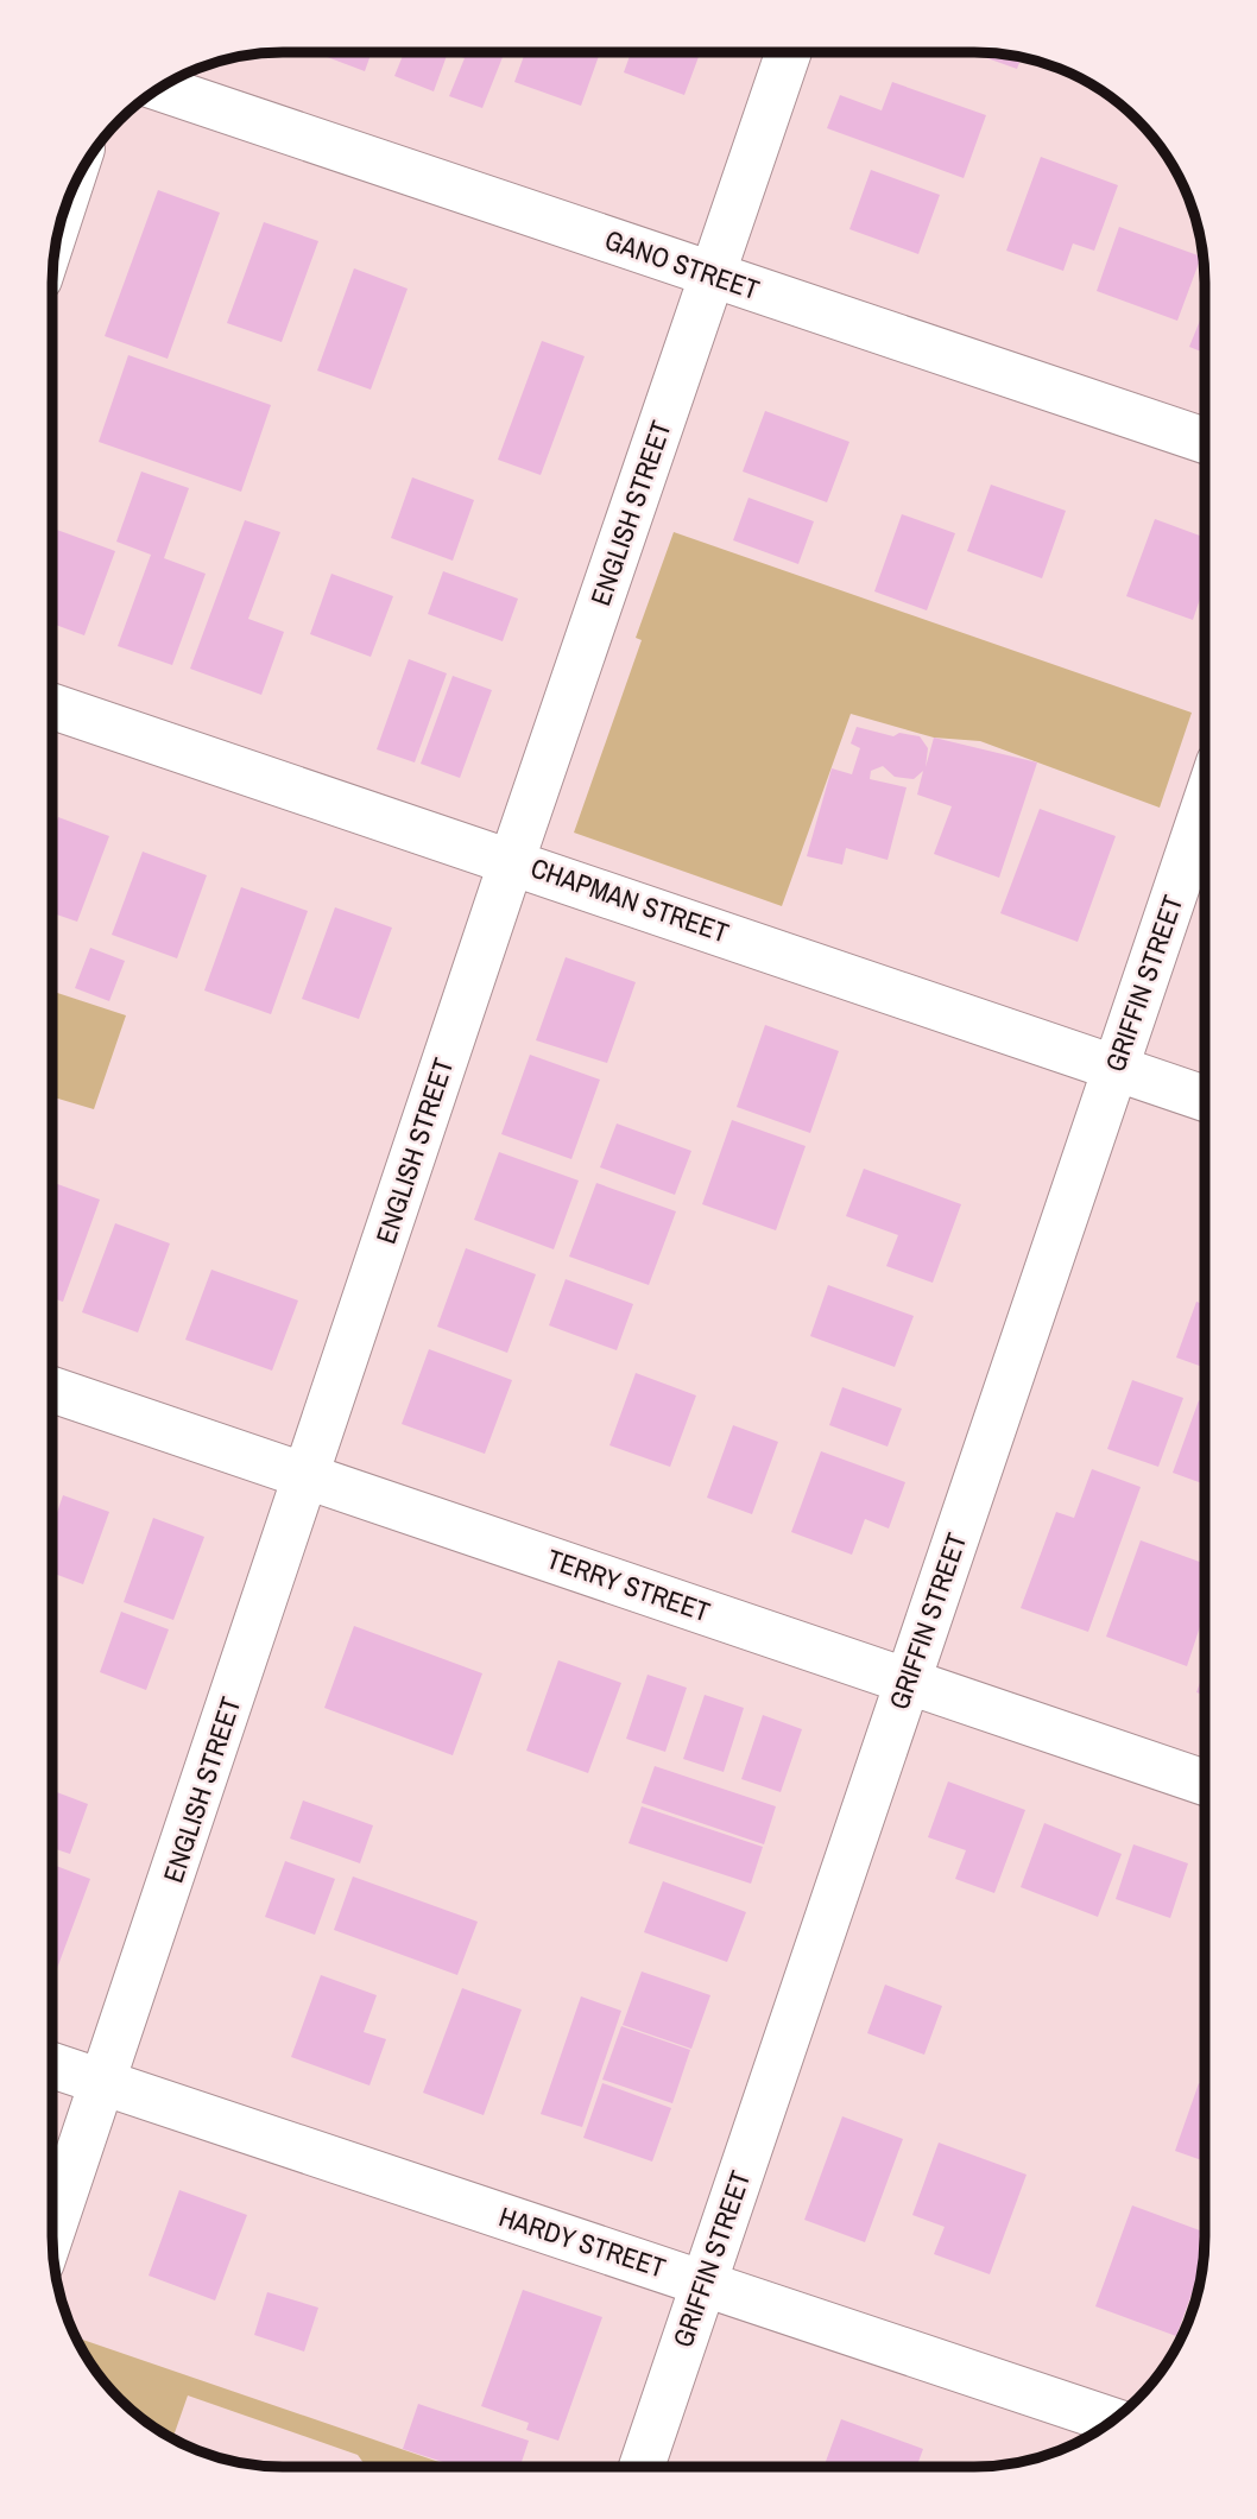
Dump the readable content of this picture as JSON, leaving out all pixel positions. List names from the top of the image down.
{
  "streets": {
    "street": [
      "GANO STREET",
      "ENGLISH STREET",
      "CHAPMAN STREET",
      "GRIFFIN STREET",
      "TERRY STREET",
      "HARDY STREET"
    ]
  },
  "crossings": [
    ["GANO STREET", "ENGLISH STREET"],
    ["ENGLISH STREET", "CHAPMAN STREET"],
    ["ENGLISH STREET", "TERRY STREET"],
    ["ENGLISH STREET", "HARDY STREET"],
    ["CHAPMAN STREET", "GRIFFIN STREET"],
    ["GRIFFIN STREET", "TERRY STREET"],
    ["GRIFFIN STREET", "HARDY STREET"]
  ]
}
